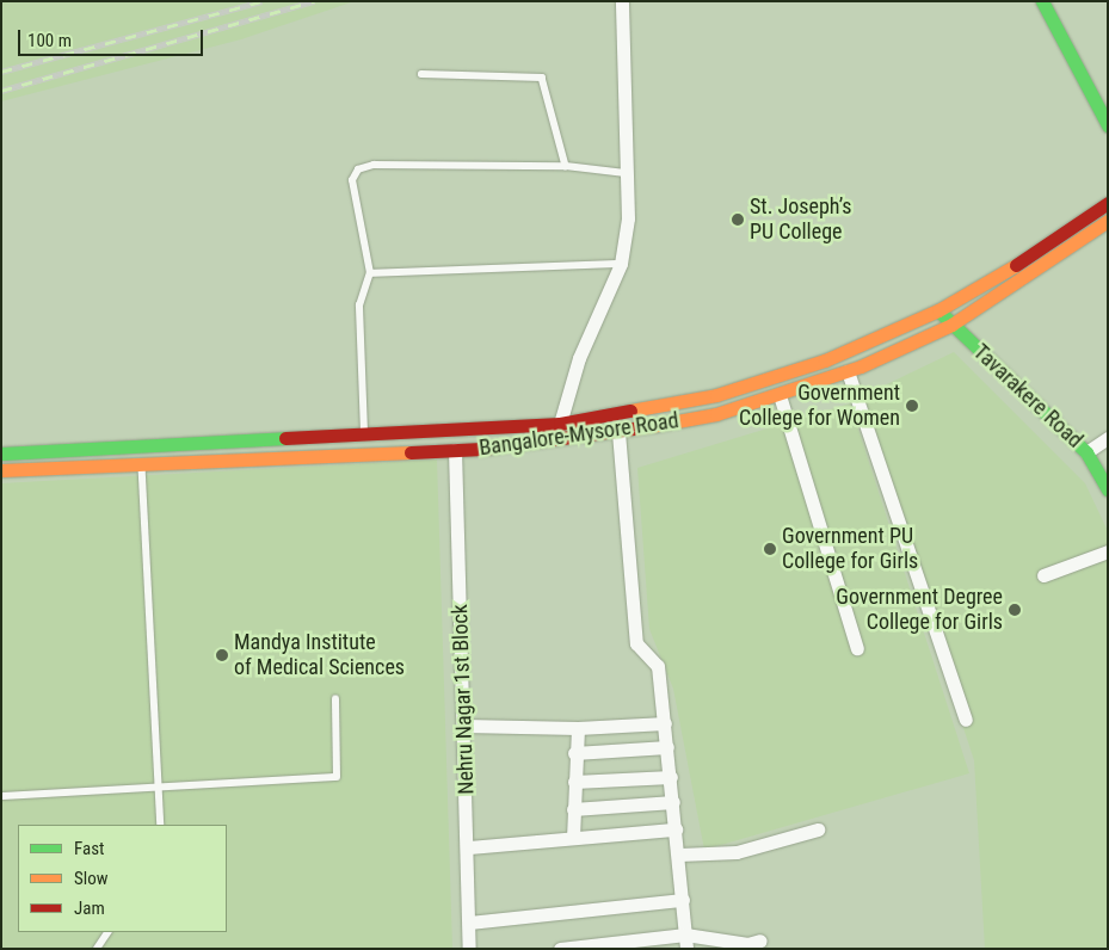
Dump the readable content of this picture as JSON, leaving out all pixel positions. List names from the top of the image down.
{
  "streets": {
    "main road": ["Tavarakere Road", "Bangalore-Mysore Road"],
    "street": ["Nehru Nagar 1st Block"]
  },
  "crossings": [
    ["Tavarakere Road", "Bangalore-Mysore Road"],
    ["Bangalore-Mysore Road", "Nehru Nagar 1st Block"]
  ],
  "places": [
    "St. Joseph’s PU College",
    "Government College for Women",
    "Government PU College for Girls",
    "Government Degree College for Girls",
    "Mandya Institute of Medical Sciences"
  ],
  "legend": ["Fast", "Slow", "Jam"],
  "scale_bar": "100 m"
}
